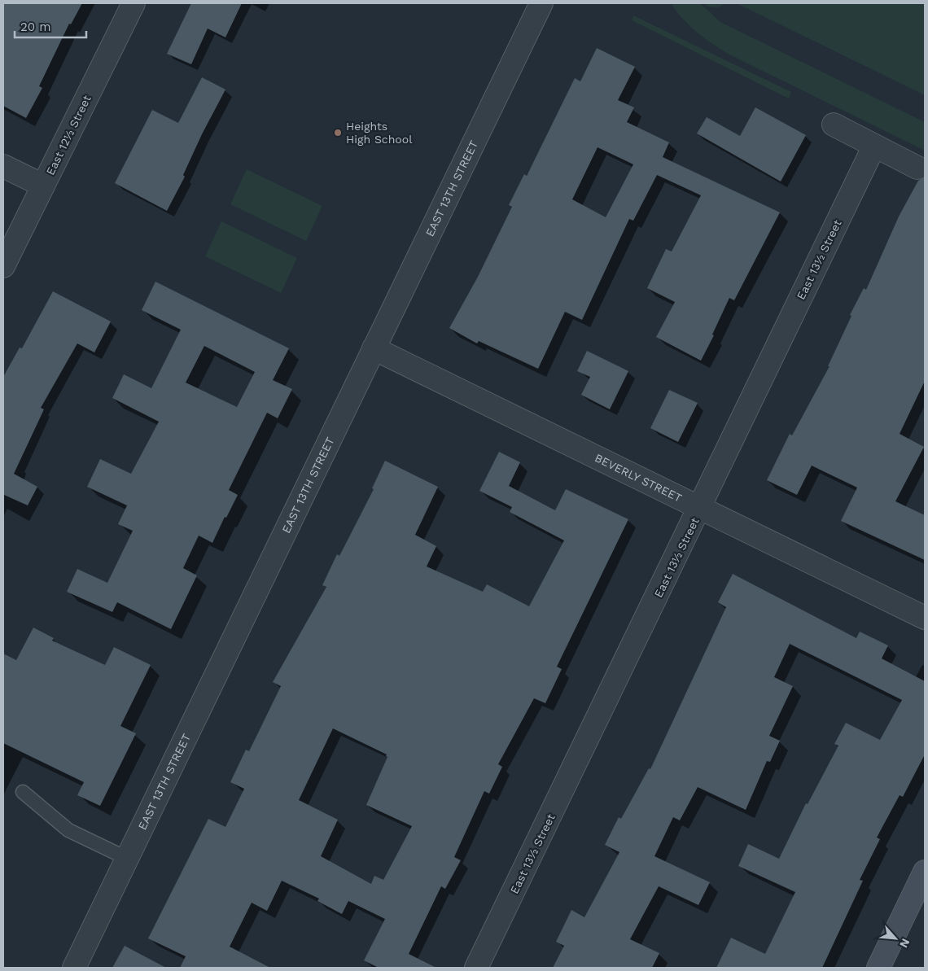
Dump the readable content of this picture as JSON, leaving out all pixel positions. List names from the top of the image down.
{
  "streets": {
    "street": [
      "East 12½ Street",
      "EAST 13TH STREET",
      "East 13½ Street",
      "BEVERLY STREET"
    ]
  },
  "crossings": [
    ["EAST 13TH STREET", "BEVERLY STREET"],
    ["East 13½ Street", "BEVERLY STREET"]
  ],
  "places": ["Heights High School"],
  "scale_bar": "20 m",
  "north": "bottom right"
}
